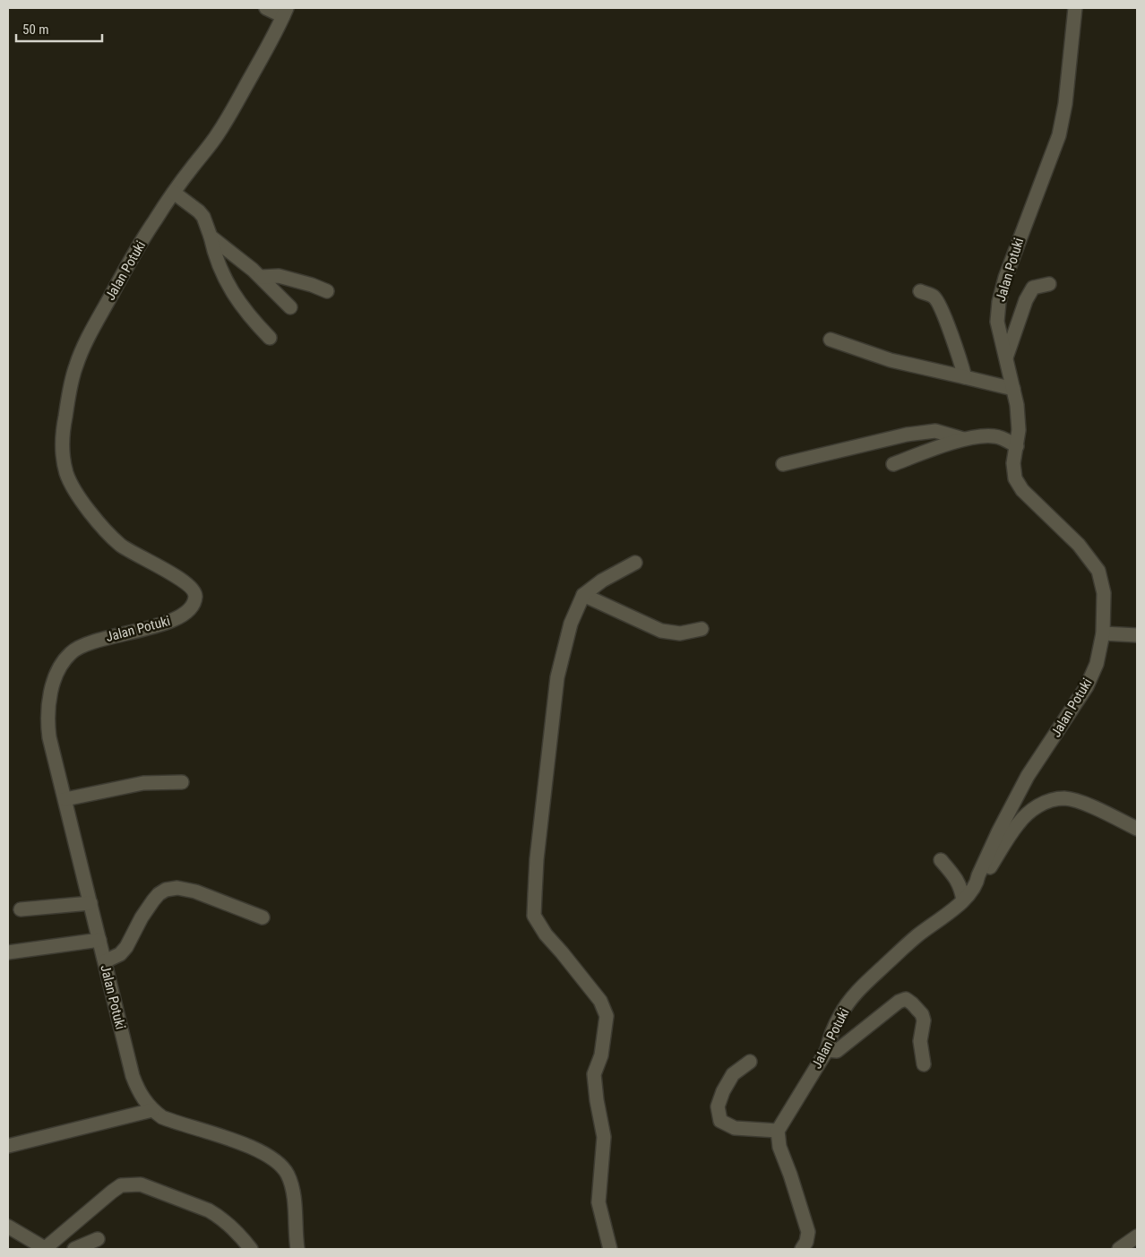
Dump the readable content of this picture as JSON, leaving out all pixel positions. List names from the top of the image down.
{
  "streets": {
    "street": ["Jalan Potuki"]
  },
  "scale_bar": "50 m"
}
